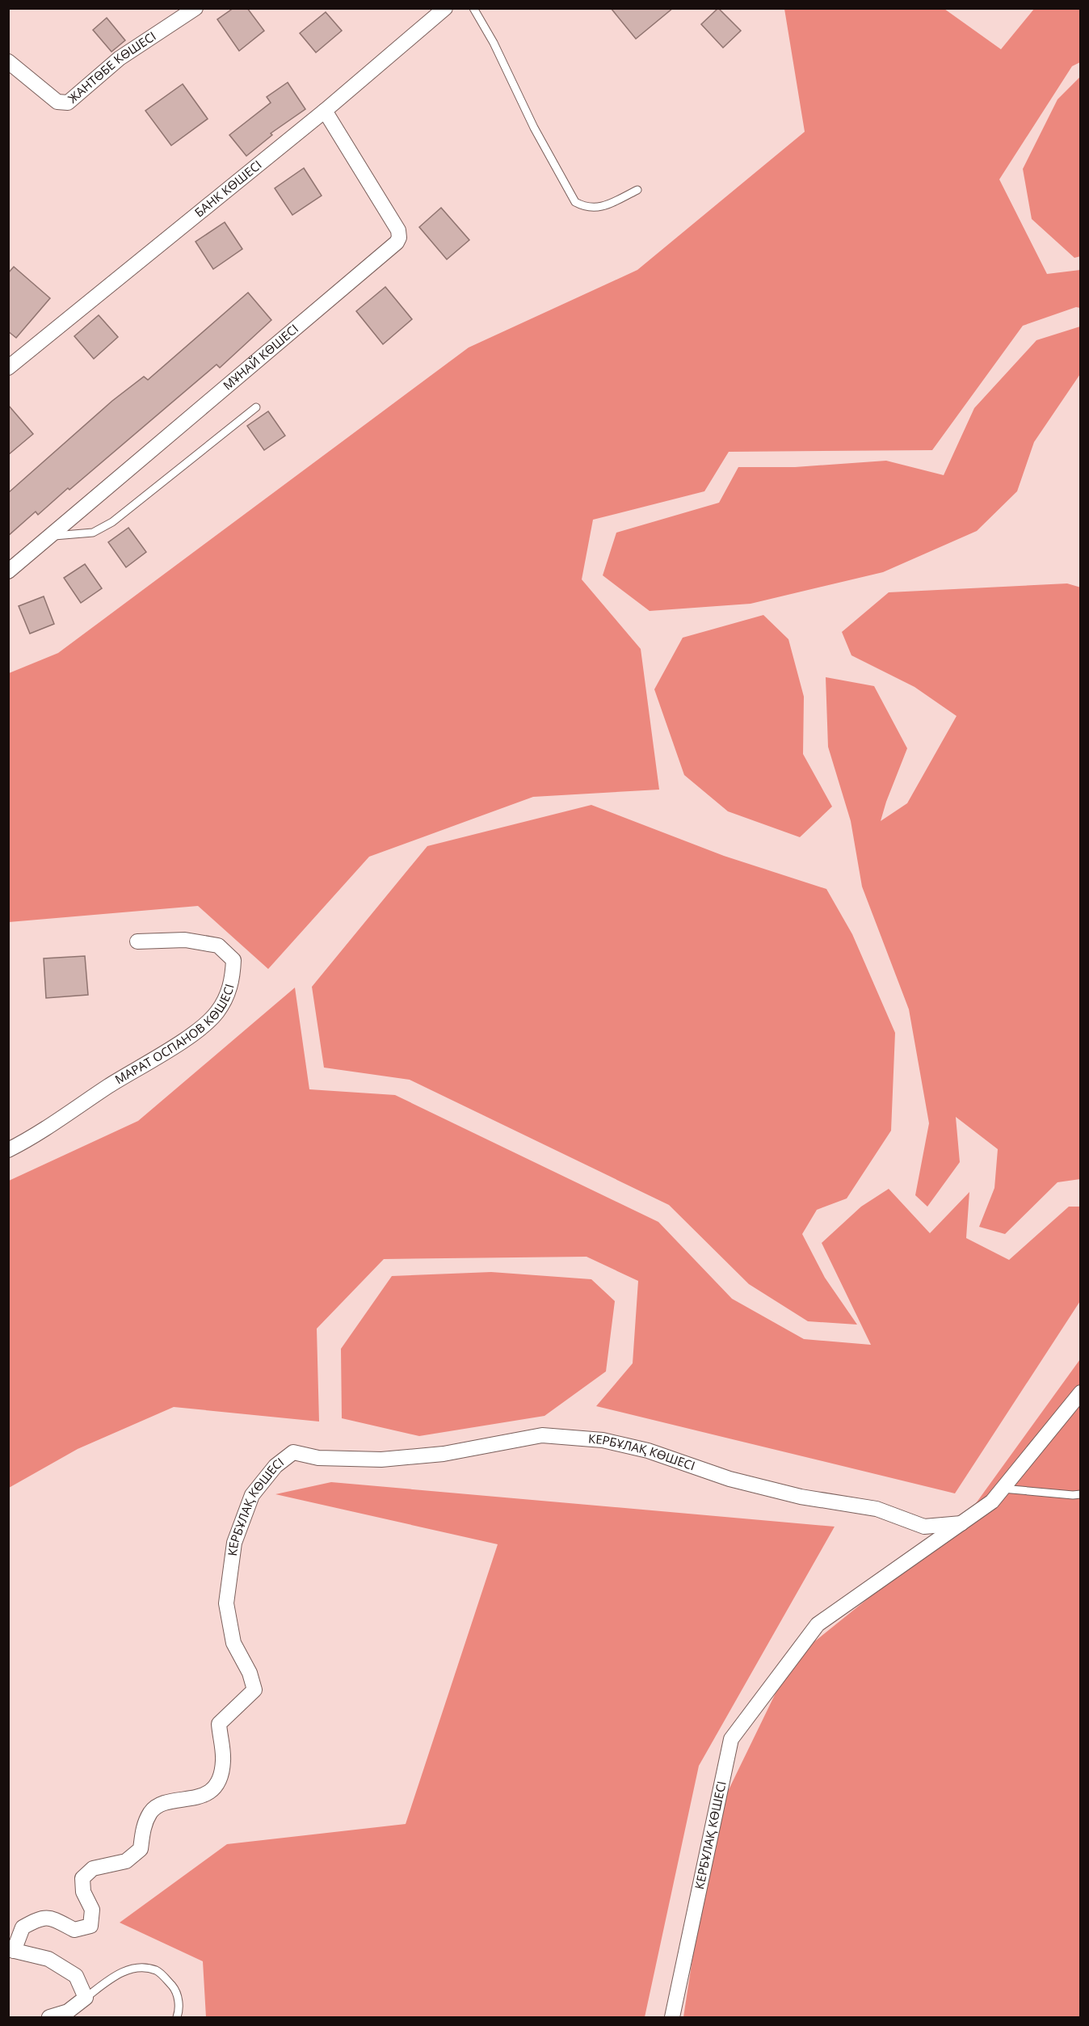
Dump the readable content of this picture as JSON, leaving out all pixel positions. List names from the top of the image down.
{
  "streets": {
    "street": [
      "ЖАНТӨБЕ КӨШЕСІ",
      "БАНК КӨШЕСІ",
      "МҰНАЙ КӨШЕСІ",
      "МАРАТ ОСПАНОВ КӨШЕСІ",
      "КЕРБҰЛАҚ КӨШЕСІ"
    ]
  },
  "crossings": [
    ["БАНК КӨШЕСІ", "МҰНАЙ КӨШЕСІ"]
  ]
}
